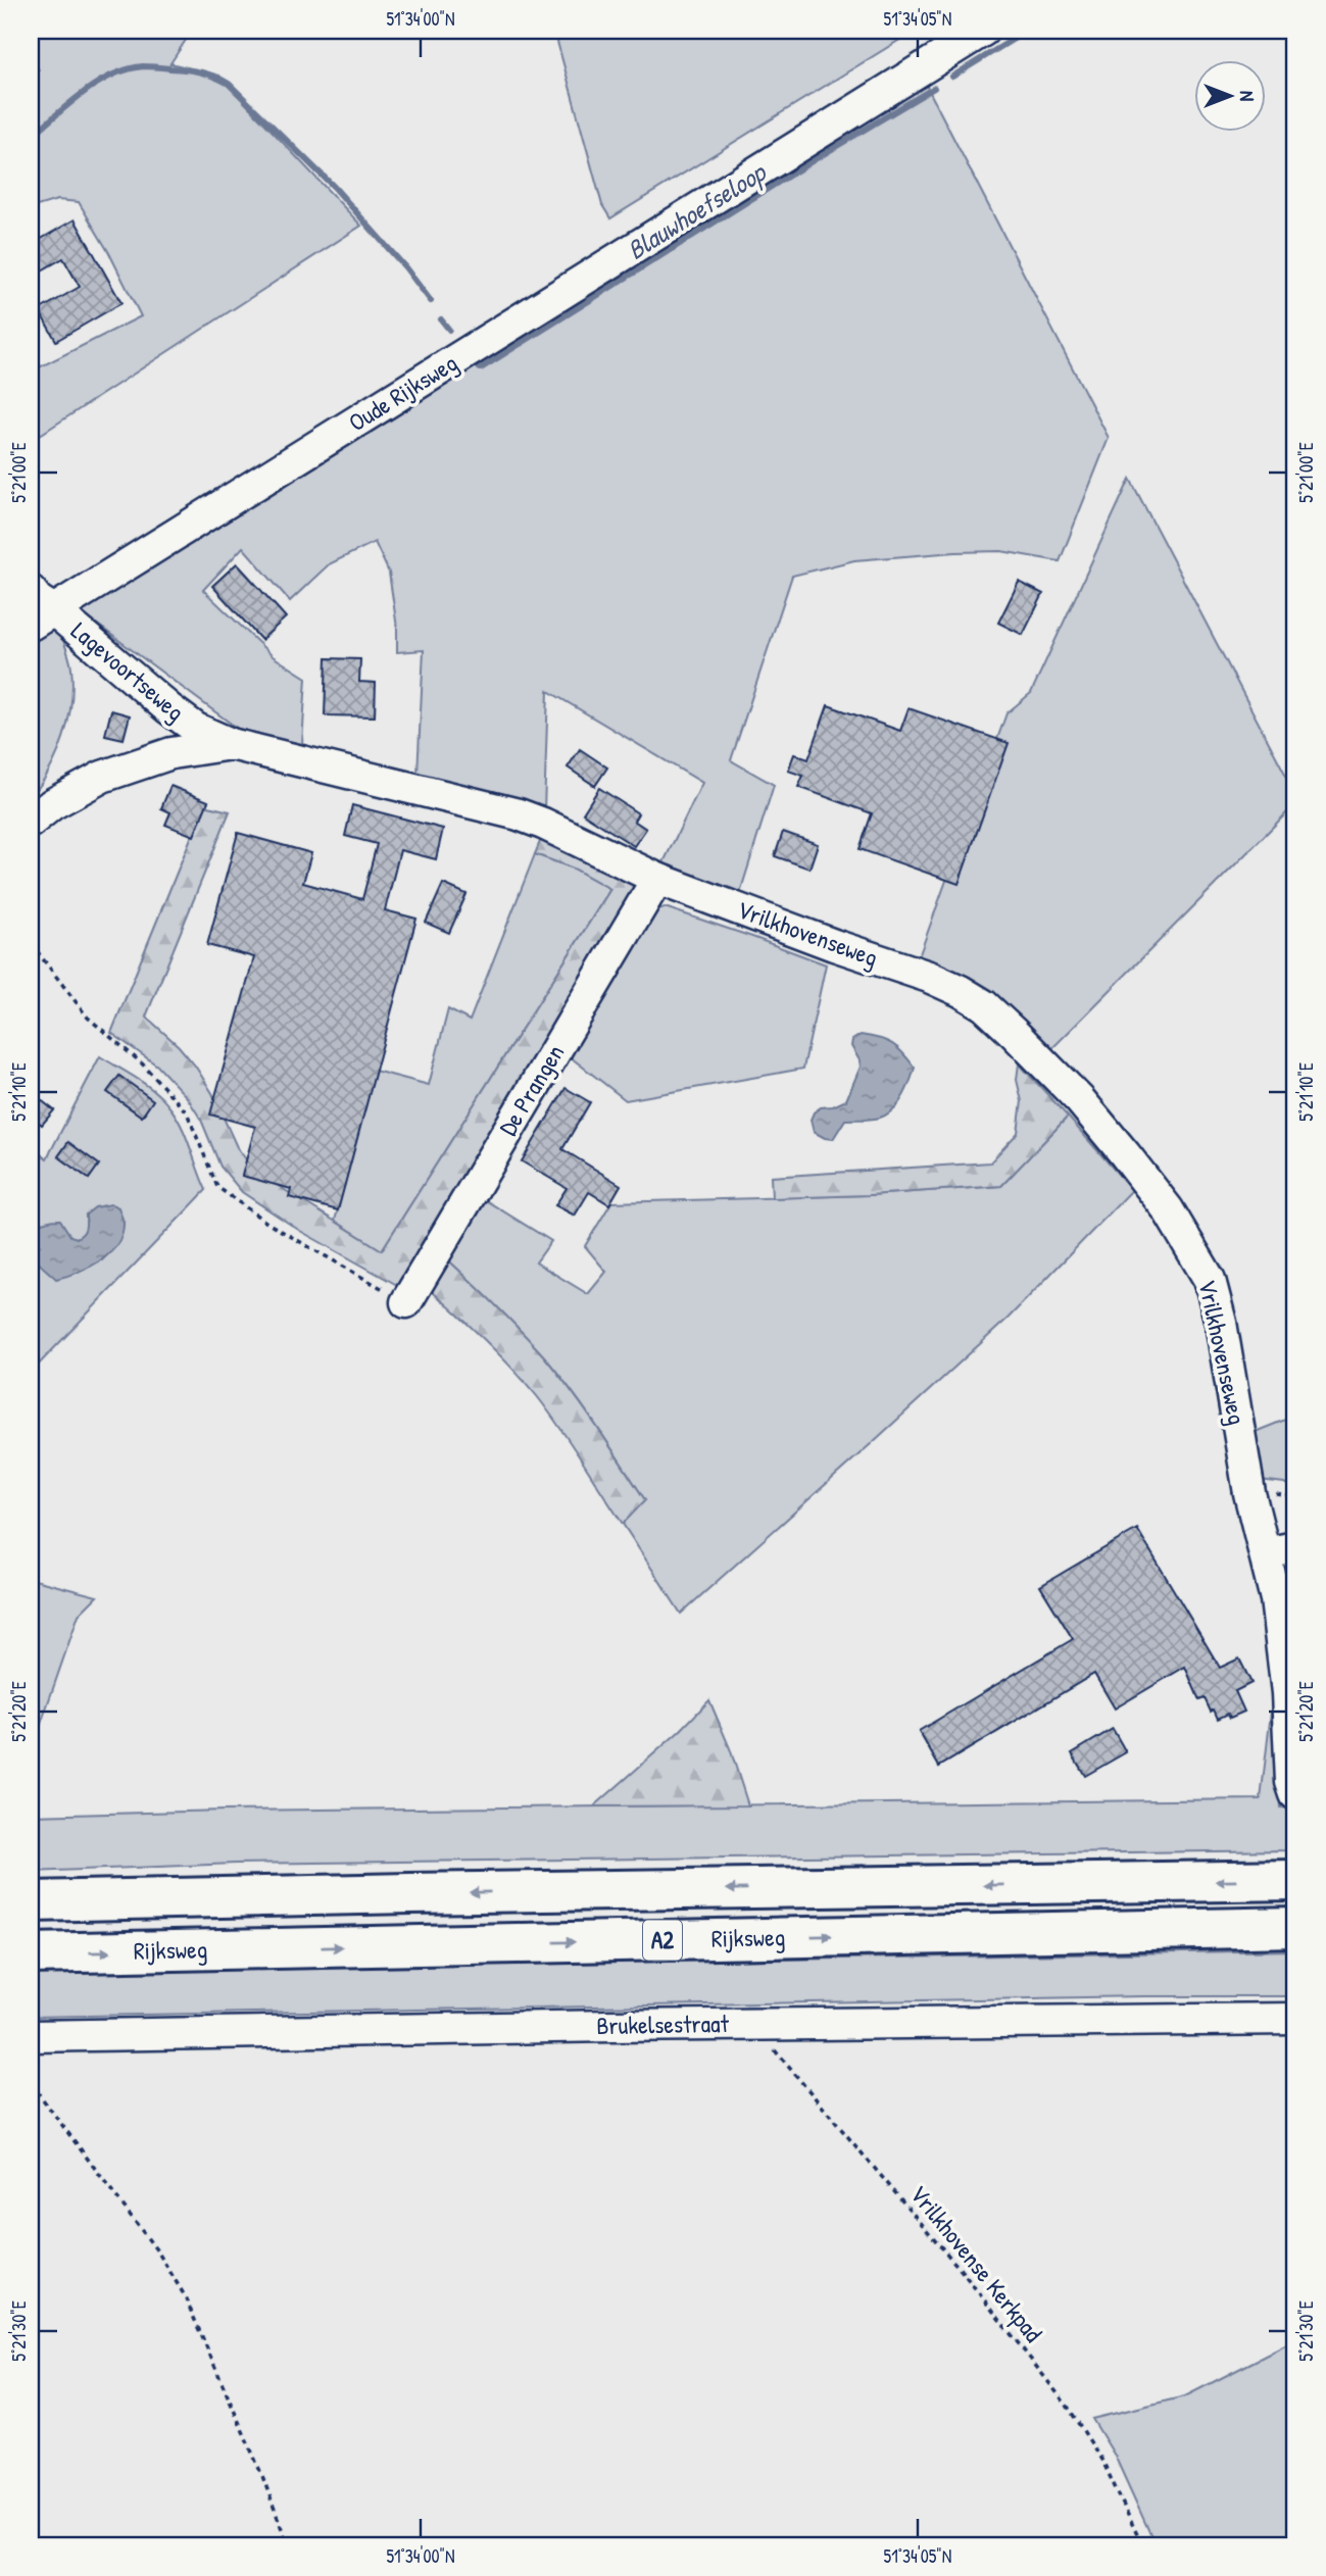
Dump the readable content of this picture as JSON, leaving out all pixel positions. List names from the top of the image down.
{
  "streets": {
    "highway": ["Rijksweg", "A2"],
    "street": [
      "Oude Rijksweg",
      "Lagevoortseweg",
      "Vrilkhovenseweg",
      "De Prangen",
      "Brukelsestraat"
    ],
    "path": ["Vrilkhovense Kerkpad"]
  },
  "crossings": [
    ["Oude Rijksweg", "Lagevoortseweg"],
    ["Lagevoortseweg", "Vrilkhovenseweg"],
    ["Vrilkhovenseweg", "De Prangen"],
    ["Brukelsestraat", "Vrilkhovense Kerkpad"]
  ],
  "water": ["Blauwhoefseloop"],
  "north": "right",
  "coordinates": [
    "51°34'00\"N",
    "51°34'05\"N",
    "5°21'00\"E",
    "5°21'10\"E",
    "5°21'20\"E",
    "5°21'30\"E"
  ]
}
